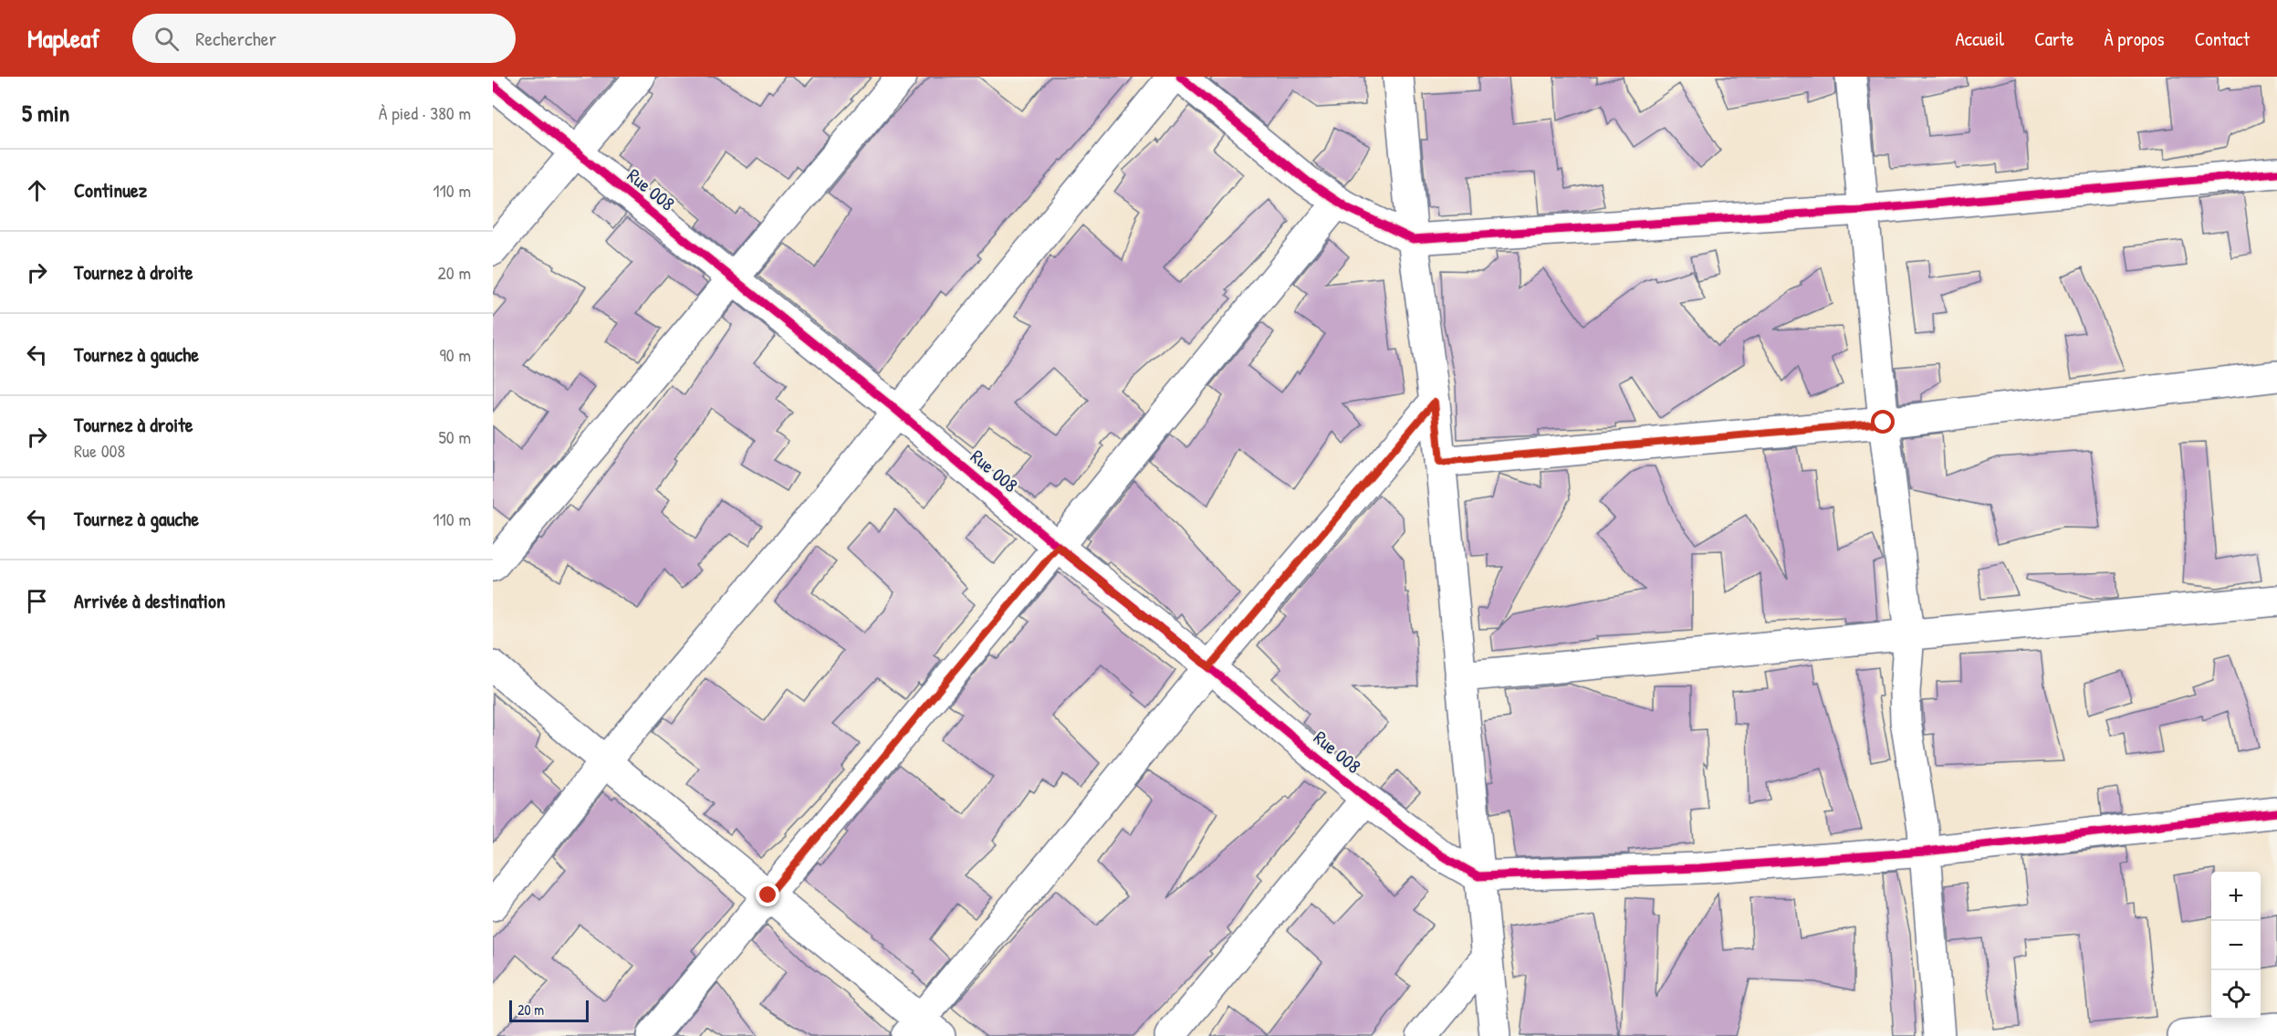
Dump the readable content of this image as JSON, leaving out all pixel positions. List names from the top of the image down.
{
  "streets": {
    "street": ["Rue 008"]
  },
  "scale_bar": "20 m",
  "page": {
    "header": "Mapleaf",
    "search": "Rechercher",
    "nav": [
      "Accueil",
      "Carte",
      "À propos",
      "Contact"
    ],
    "heading": ["5 min", "À pied · 380 m"],
    "list": [
      ["Continuez", "110 m"],
      ["Tournez à droite", "20 m"],
      ["Tournez à gauche", "90 m"],
      ["Tournez à droite", "Rue 008", "50 m"],
      ["Tournez à gauche", "110 m"],
      "Arrivée à destination"
    ],
    "map_buttons": ["+", "−"],
    "scale": "20 m"
  }
}
